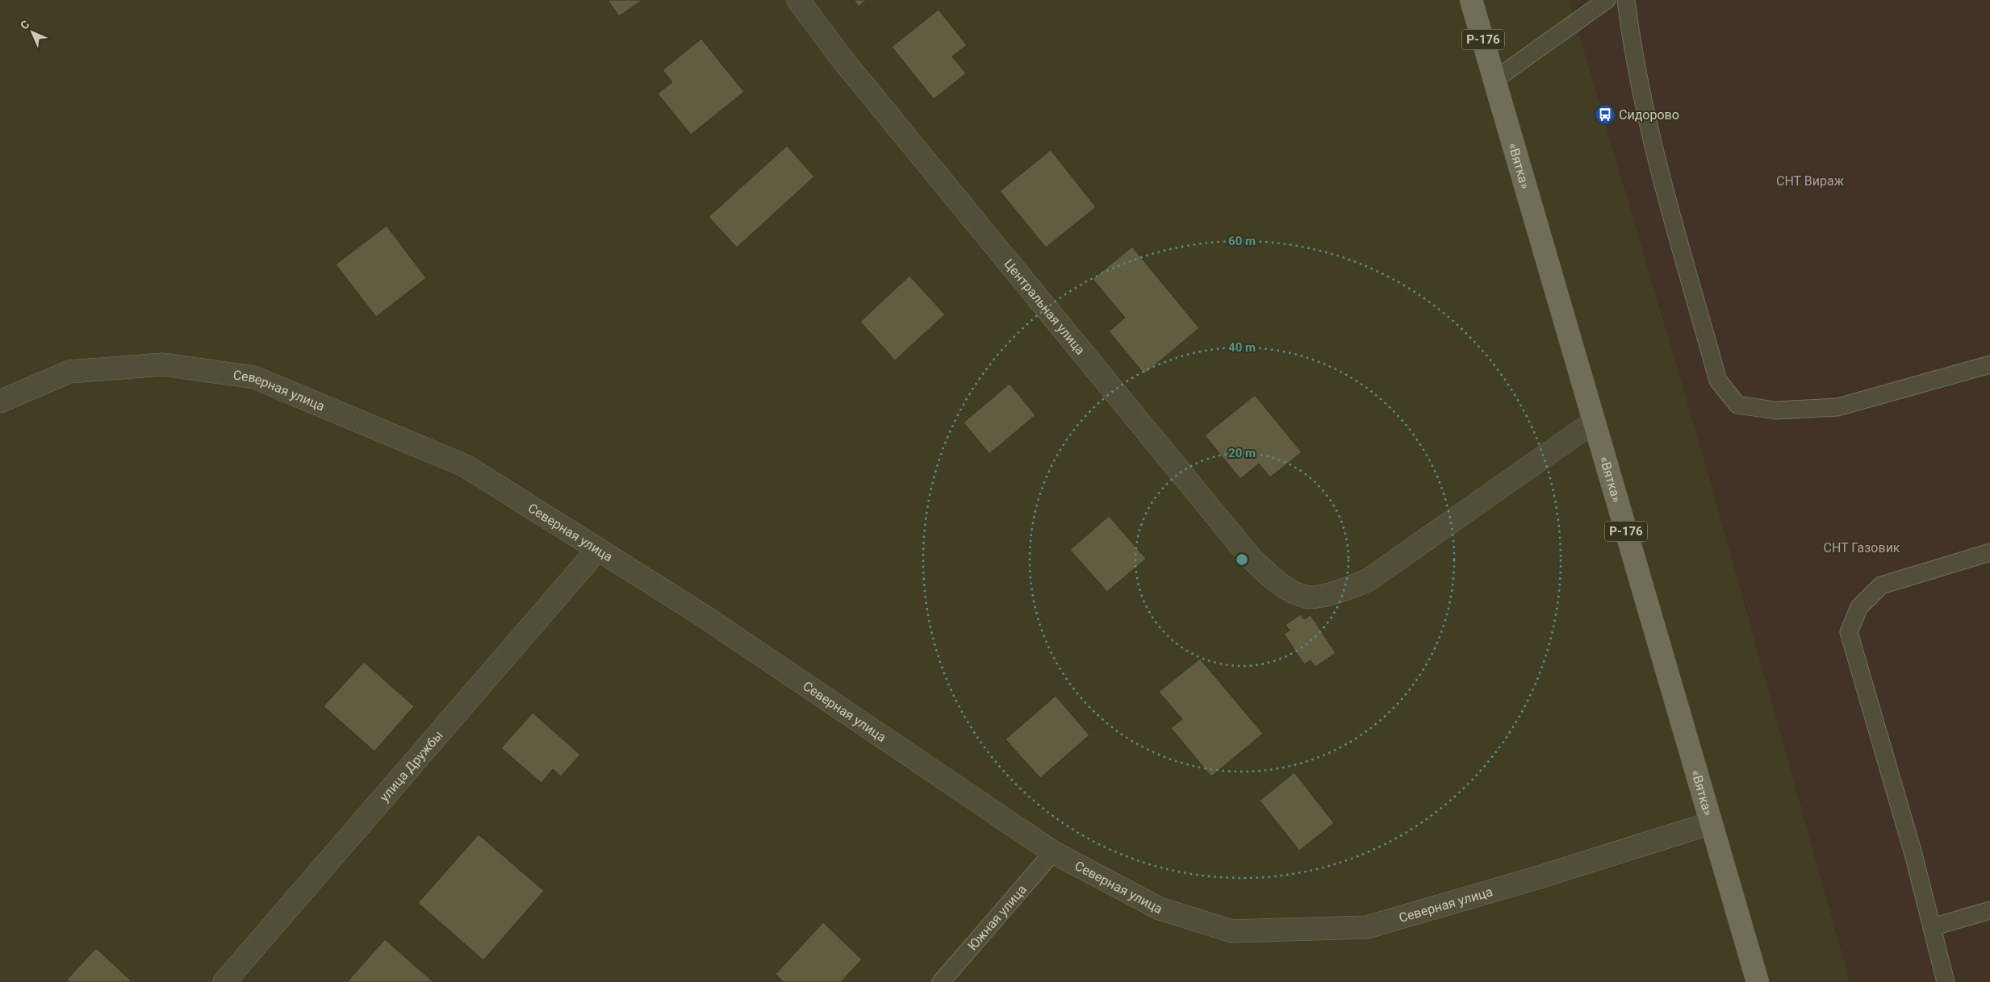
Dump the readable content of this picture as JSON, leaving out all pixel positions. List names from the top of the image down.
{
  "streets": {
    "main road": ["Р-176", "«Вятка»"],
    "street": ["Центральная улица", "Северная улица", "улица Дружбы"],
    "lane": ["Южная улица"]
  },
  "crossings": [
    ["«Вятка»", "Центральная улица"],
    ["«Вятка»", "Северная улица"],
    ["Северная улица", "улица Дружбы"],
    ["Северная улица", "Южная улица"]
  ],
  "parks": ["СНТ Вираж", "СНТ Газовик"],
  "places": {
    "bus stop": ["Сидорово"]
  },
  "north": "top left",
  "rings": ["60 m", "40 m", "20 m"]
}
